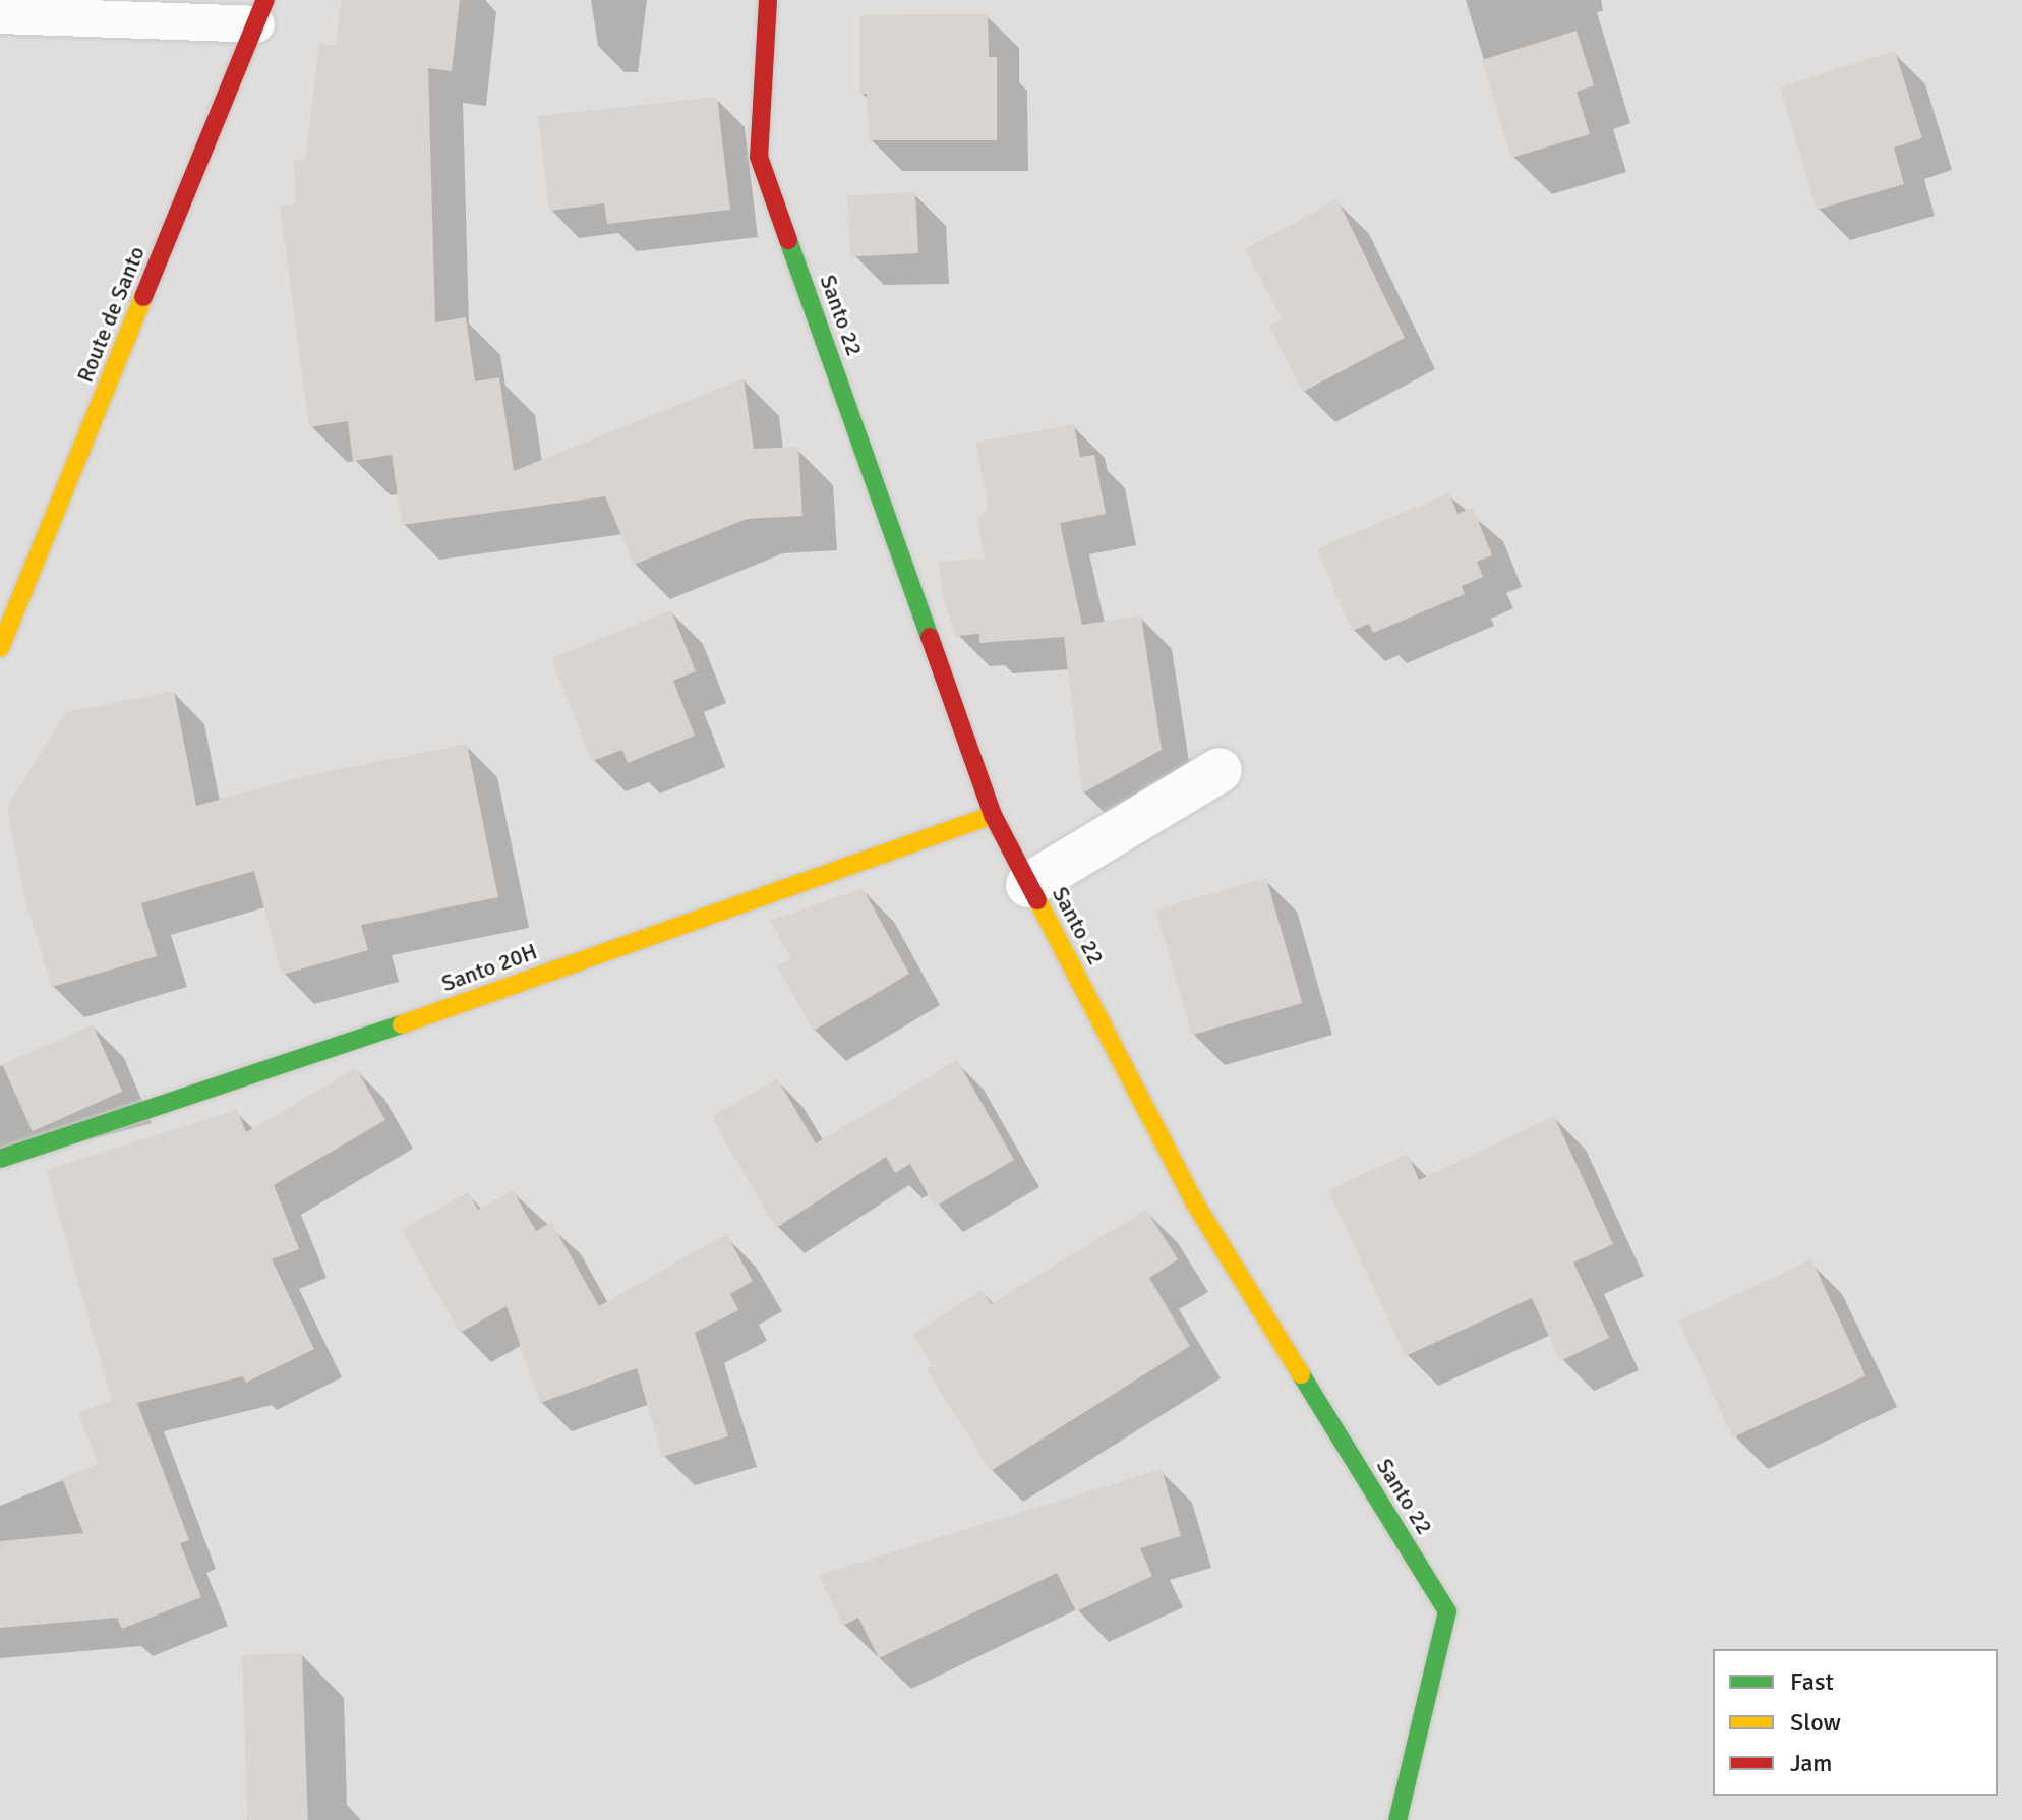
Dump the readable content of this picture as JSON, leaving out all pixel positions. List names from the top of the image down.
{
  "streets": {
    "street": ["Route de Santo", "Santo 22", "Santo 20H"]
  },
  "crossings": [
    ["Santo 22", "Santo 20H"]
  ],
  "legend": ["Fast", "Slow", "Jam"]
}
